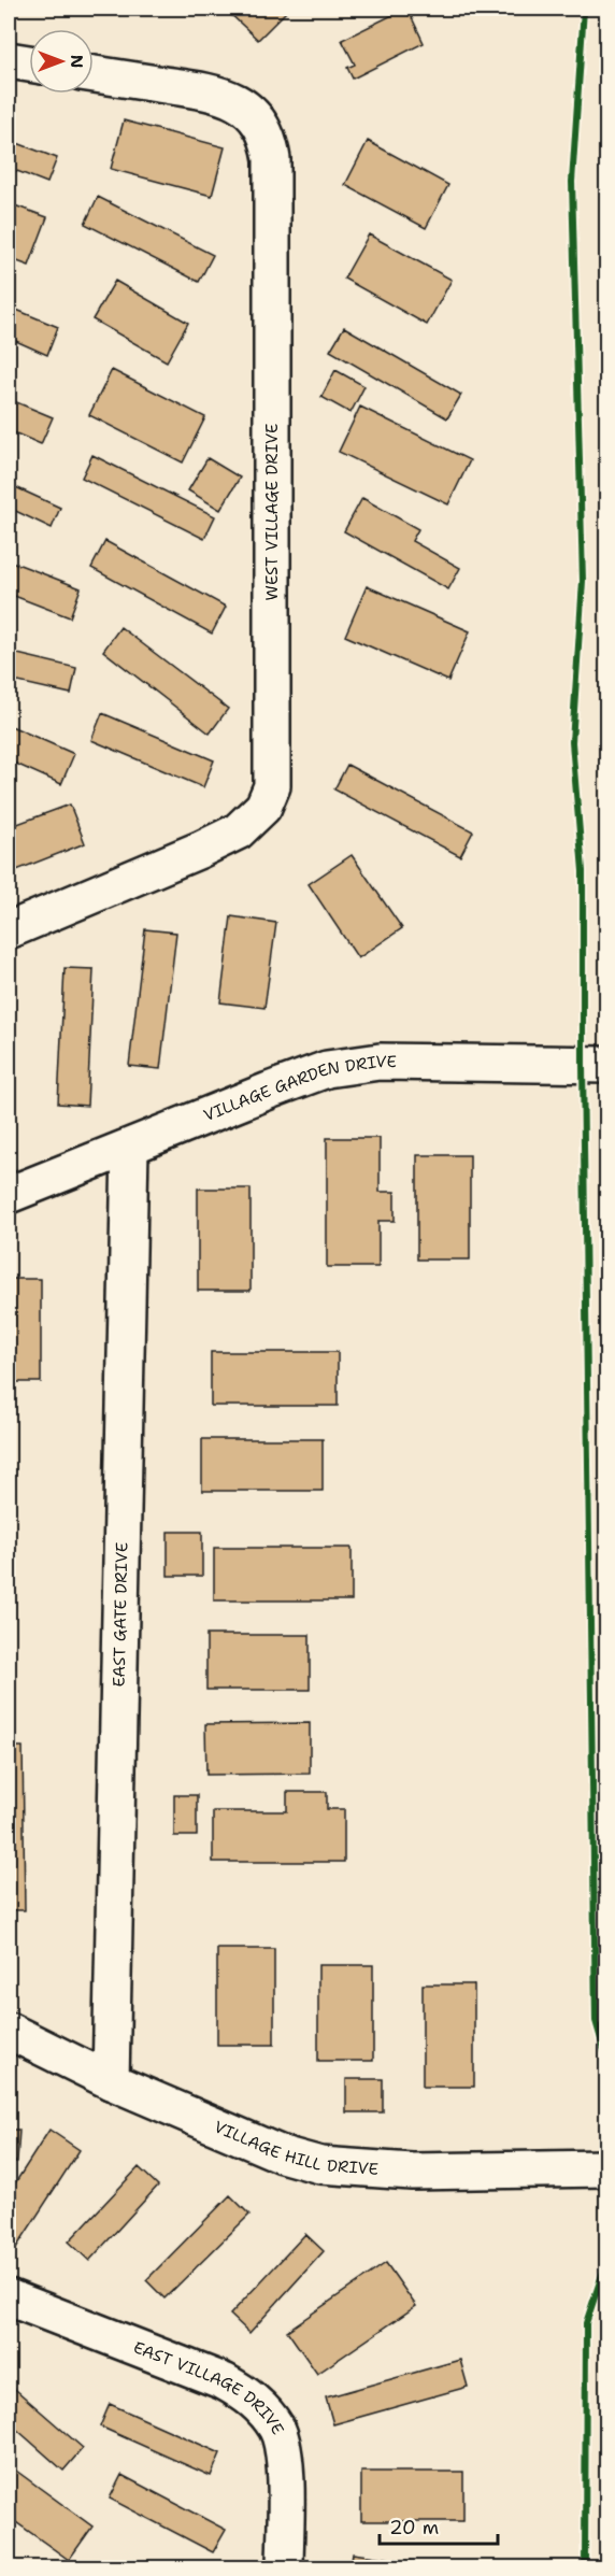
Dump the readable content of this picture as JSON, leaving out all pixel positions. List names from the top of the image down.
{
  "streets": {
    "street": [
      "WEST VILLAGE DRIVE",
      "VILLAGE GARDEN DRIVE",
      "EAST GATE DRIVE",
      "VILLAGE HILL DRIVE",
      "EAST VILLAGE DRIVE"
    ]
  },
  "crossings": [
    ["VILLAGE GARDEN DRIVE", "EAST GATE DRIVE"],
    ["EAST GATE DRIVE", "VILLAGE HILL DRIVE"]
  ],
  "scale_bar": "20 m",
  "north": "right"
}
